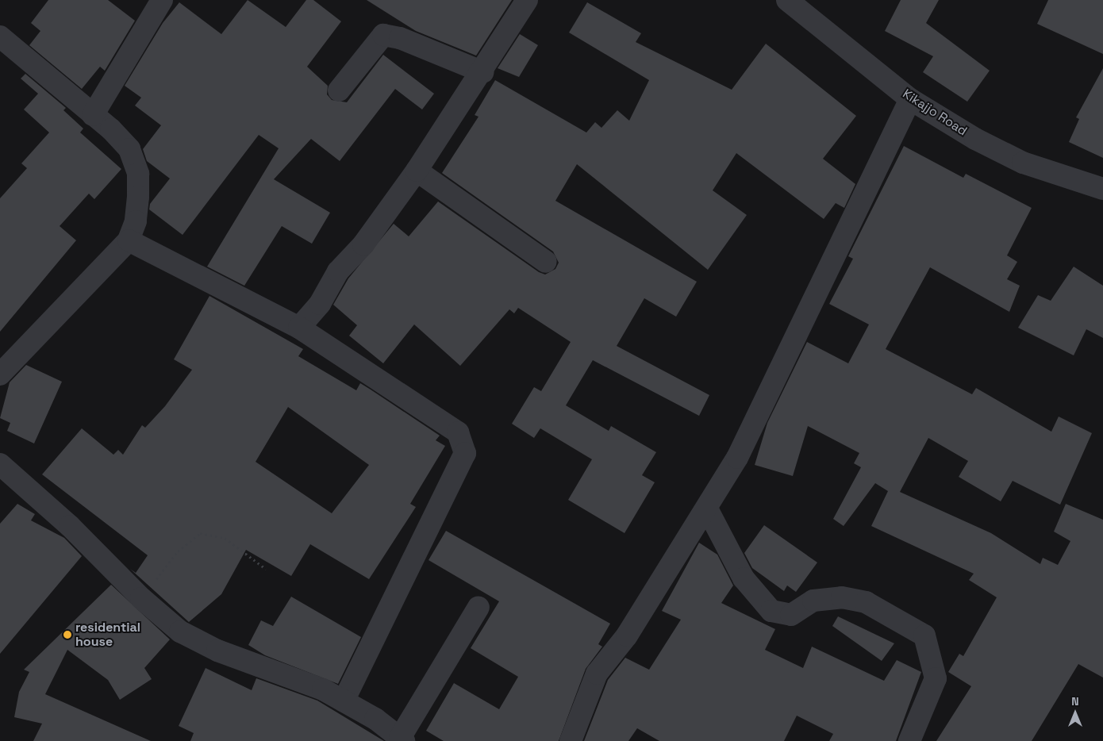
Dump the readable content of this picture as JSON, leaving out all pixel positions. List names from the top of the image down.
{
  "streets": {
    "street": ["Kikajjo Road"]
  },
  "places": ["residential house"],
  "north": "top"
}
